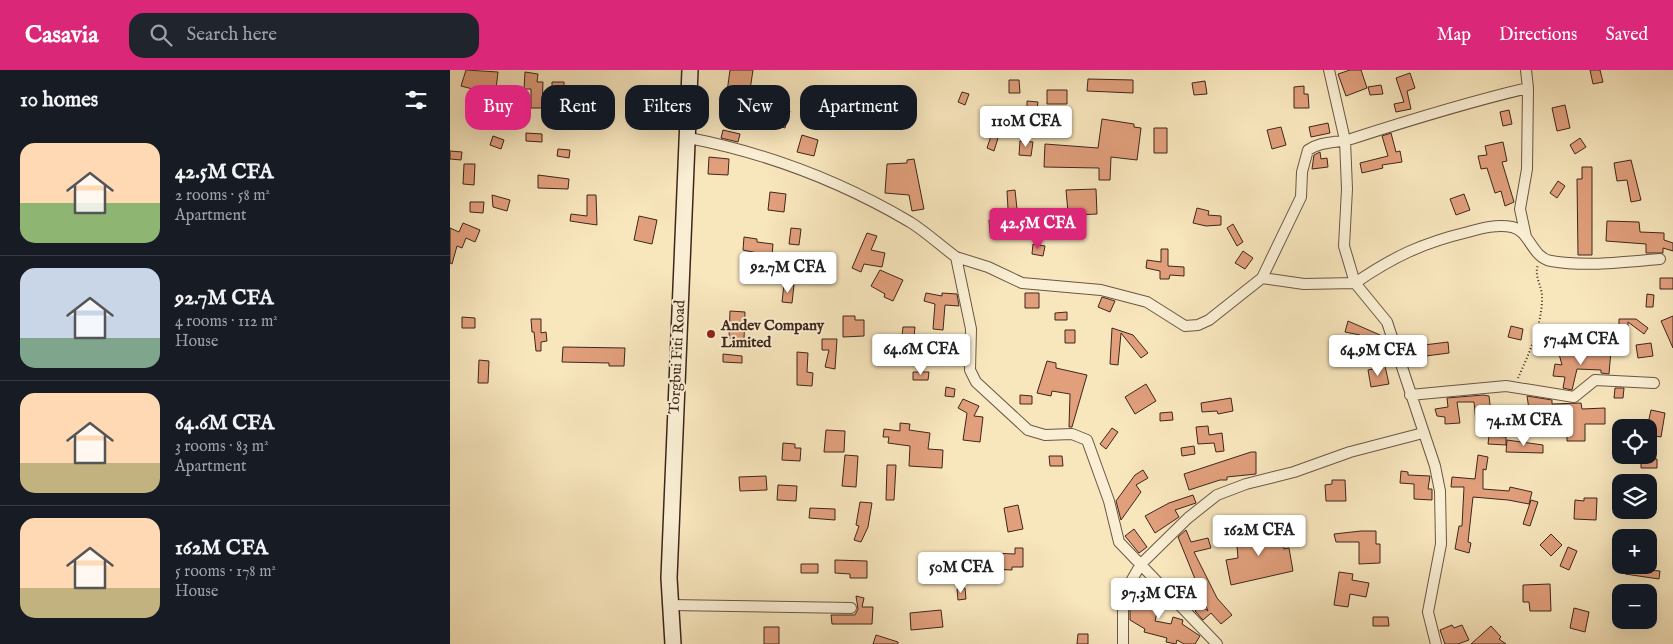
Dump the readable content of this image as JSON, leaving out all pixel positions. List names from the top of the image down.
{
  "streets": {
    "street": ["Torgbui Fiti Road"]
  },
  "places": ["Andev Company Limited"],
  "page": {
    "header": "Casavia",
    "search": "Search here",
    "nav": ["Map", "Directions", "Saved"],
    "heading": "10 homes",
    "chip": [
      "Buy",
      "Rent",
      "Filters",
      "New",
      "Apartment"
    ],
    "price": [
      "110M CFA",
      "42.5M CFA",
      "92.7M CFA",
      "57.4M CFA",
      "64.6M CFA",
      "64.9M CFA",
      "74.1M CFA",
      "162M CFA",
      "50M CFA",
      "97.3M CFA"
    ],
    "list": [
      {
        "name": "42.5M CFA",
        "note": "2 rooms · 58 m² · Apartment"
      },
      {
        "name": "92.7M CFA",
        "note": "4 rooms · 112 m² · House"
      },
      {
        "name": "64.6M CFA",
        "note": "3 rooms · 83 m² · Apartment"
      },
      {
        "name": "162M CFA",
        "note": "5 rooms · 178 m² · House"
      }
    ],
    "map_buttons": ["+", "−"]
  }
}
